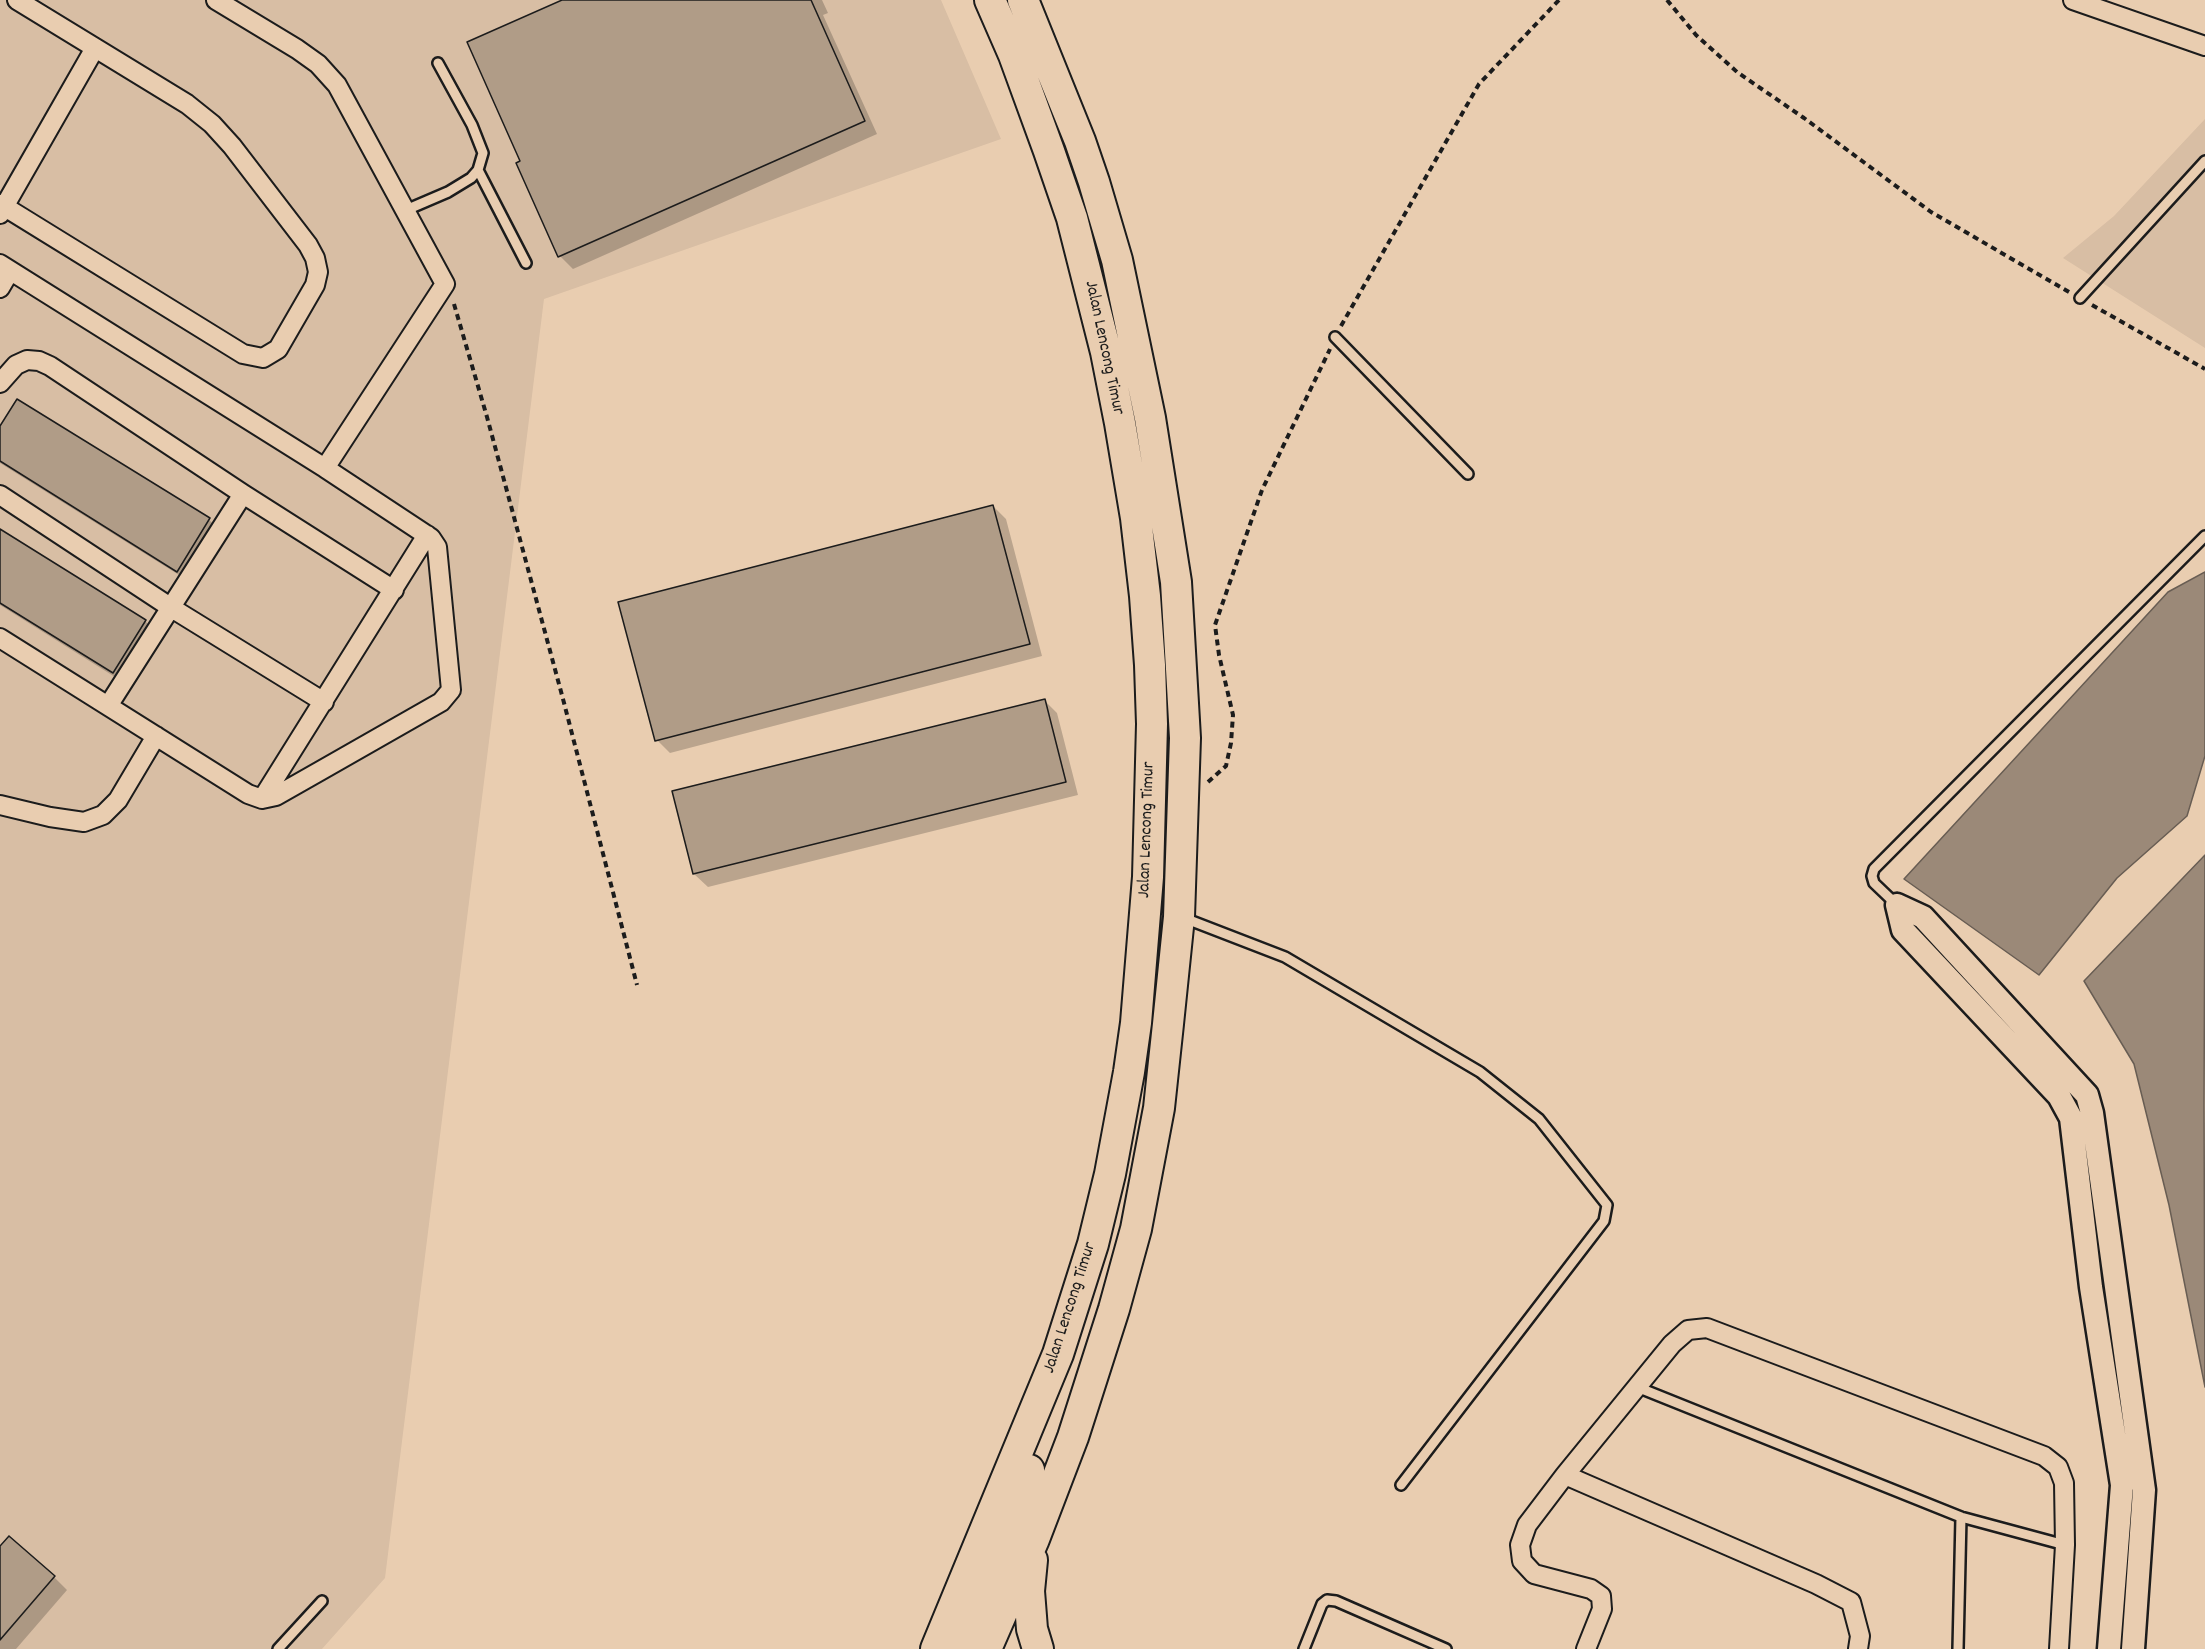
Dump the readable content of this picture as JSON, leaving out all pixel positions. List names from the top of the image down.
{
  "streets": {
    "highway": ["Jalan Lencong Timur"]
  }
}
